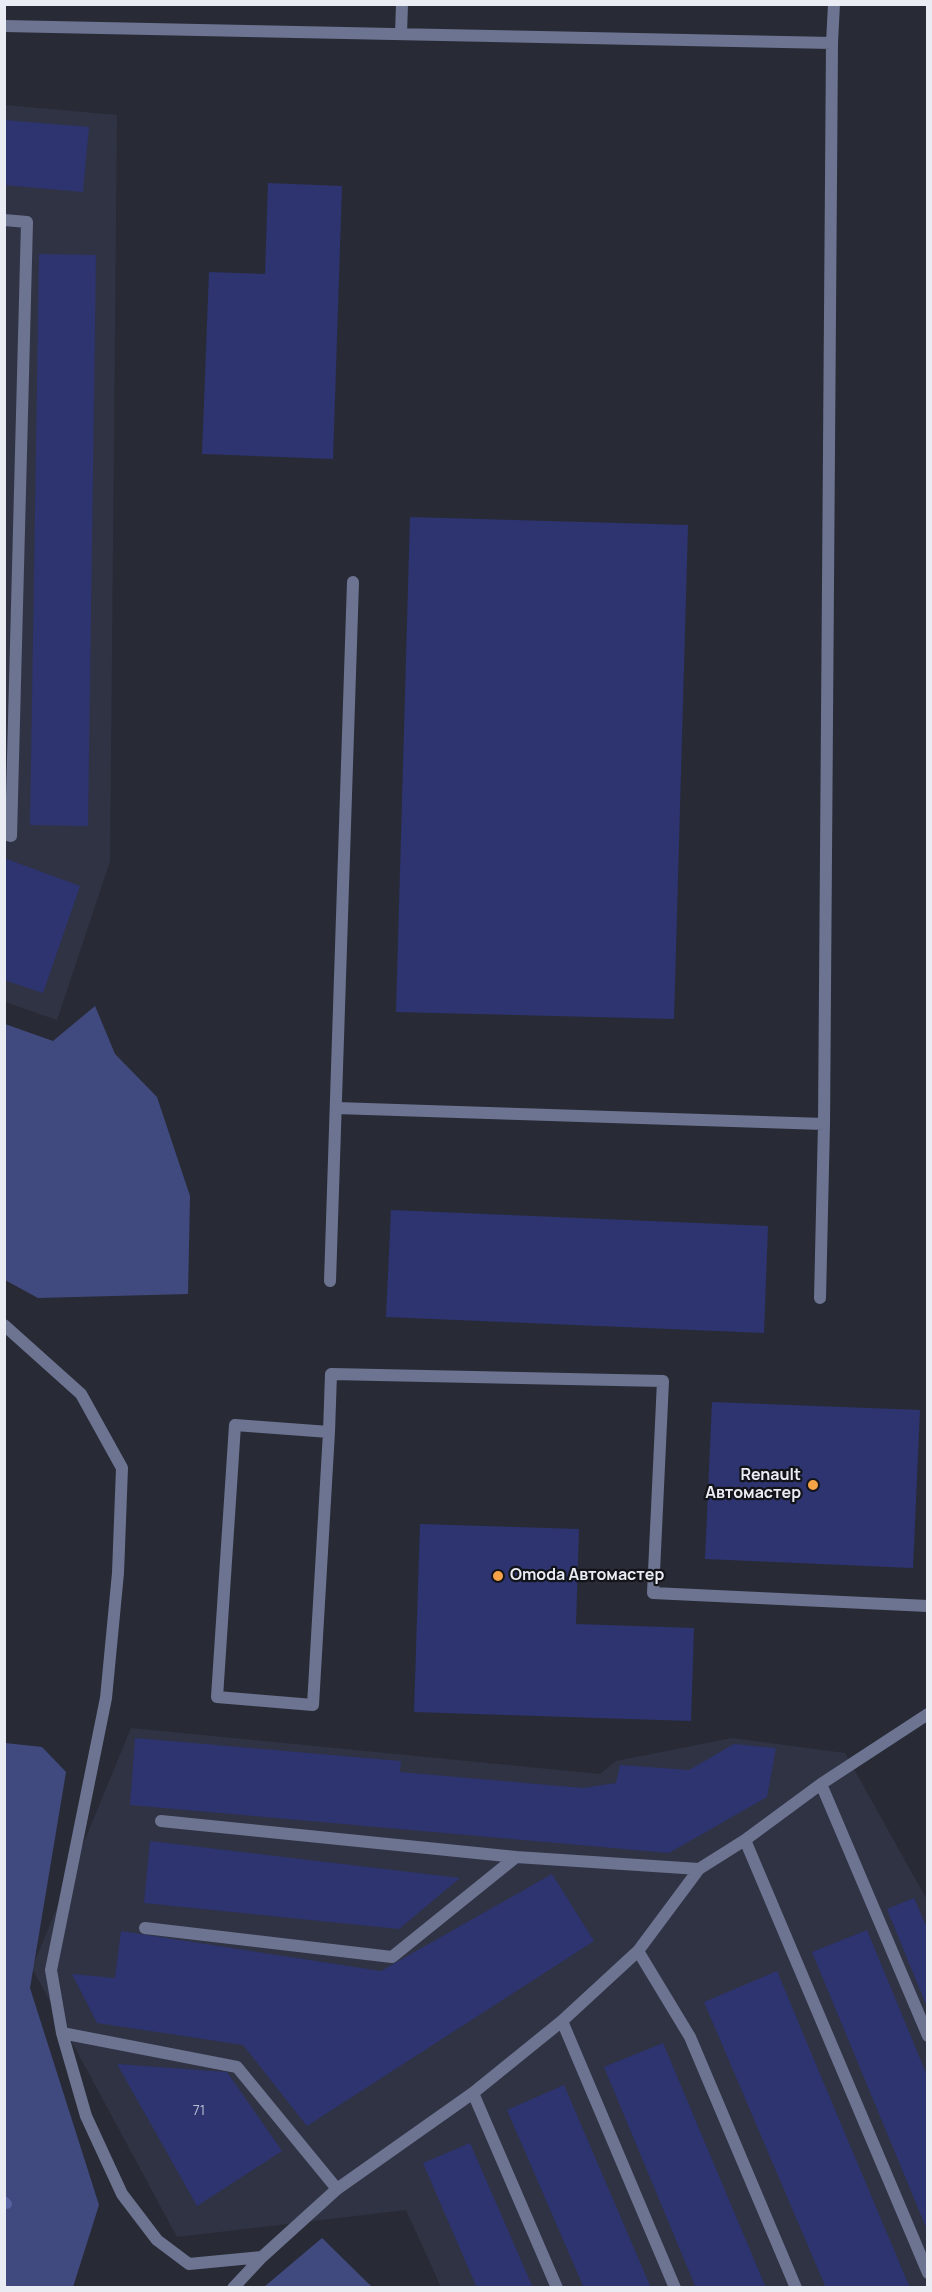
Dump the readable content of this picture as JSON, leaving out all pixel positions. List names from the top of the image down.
{
  "places": ["Renault Автомастер", "Omoda Автомастер"],
  "house_numbers": ["71"]
}
